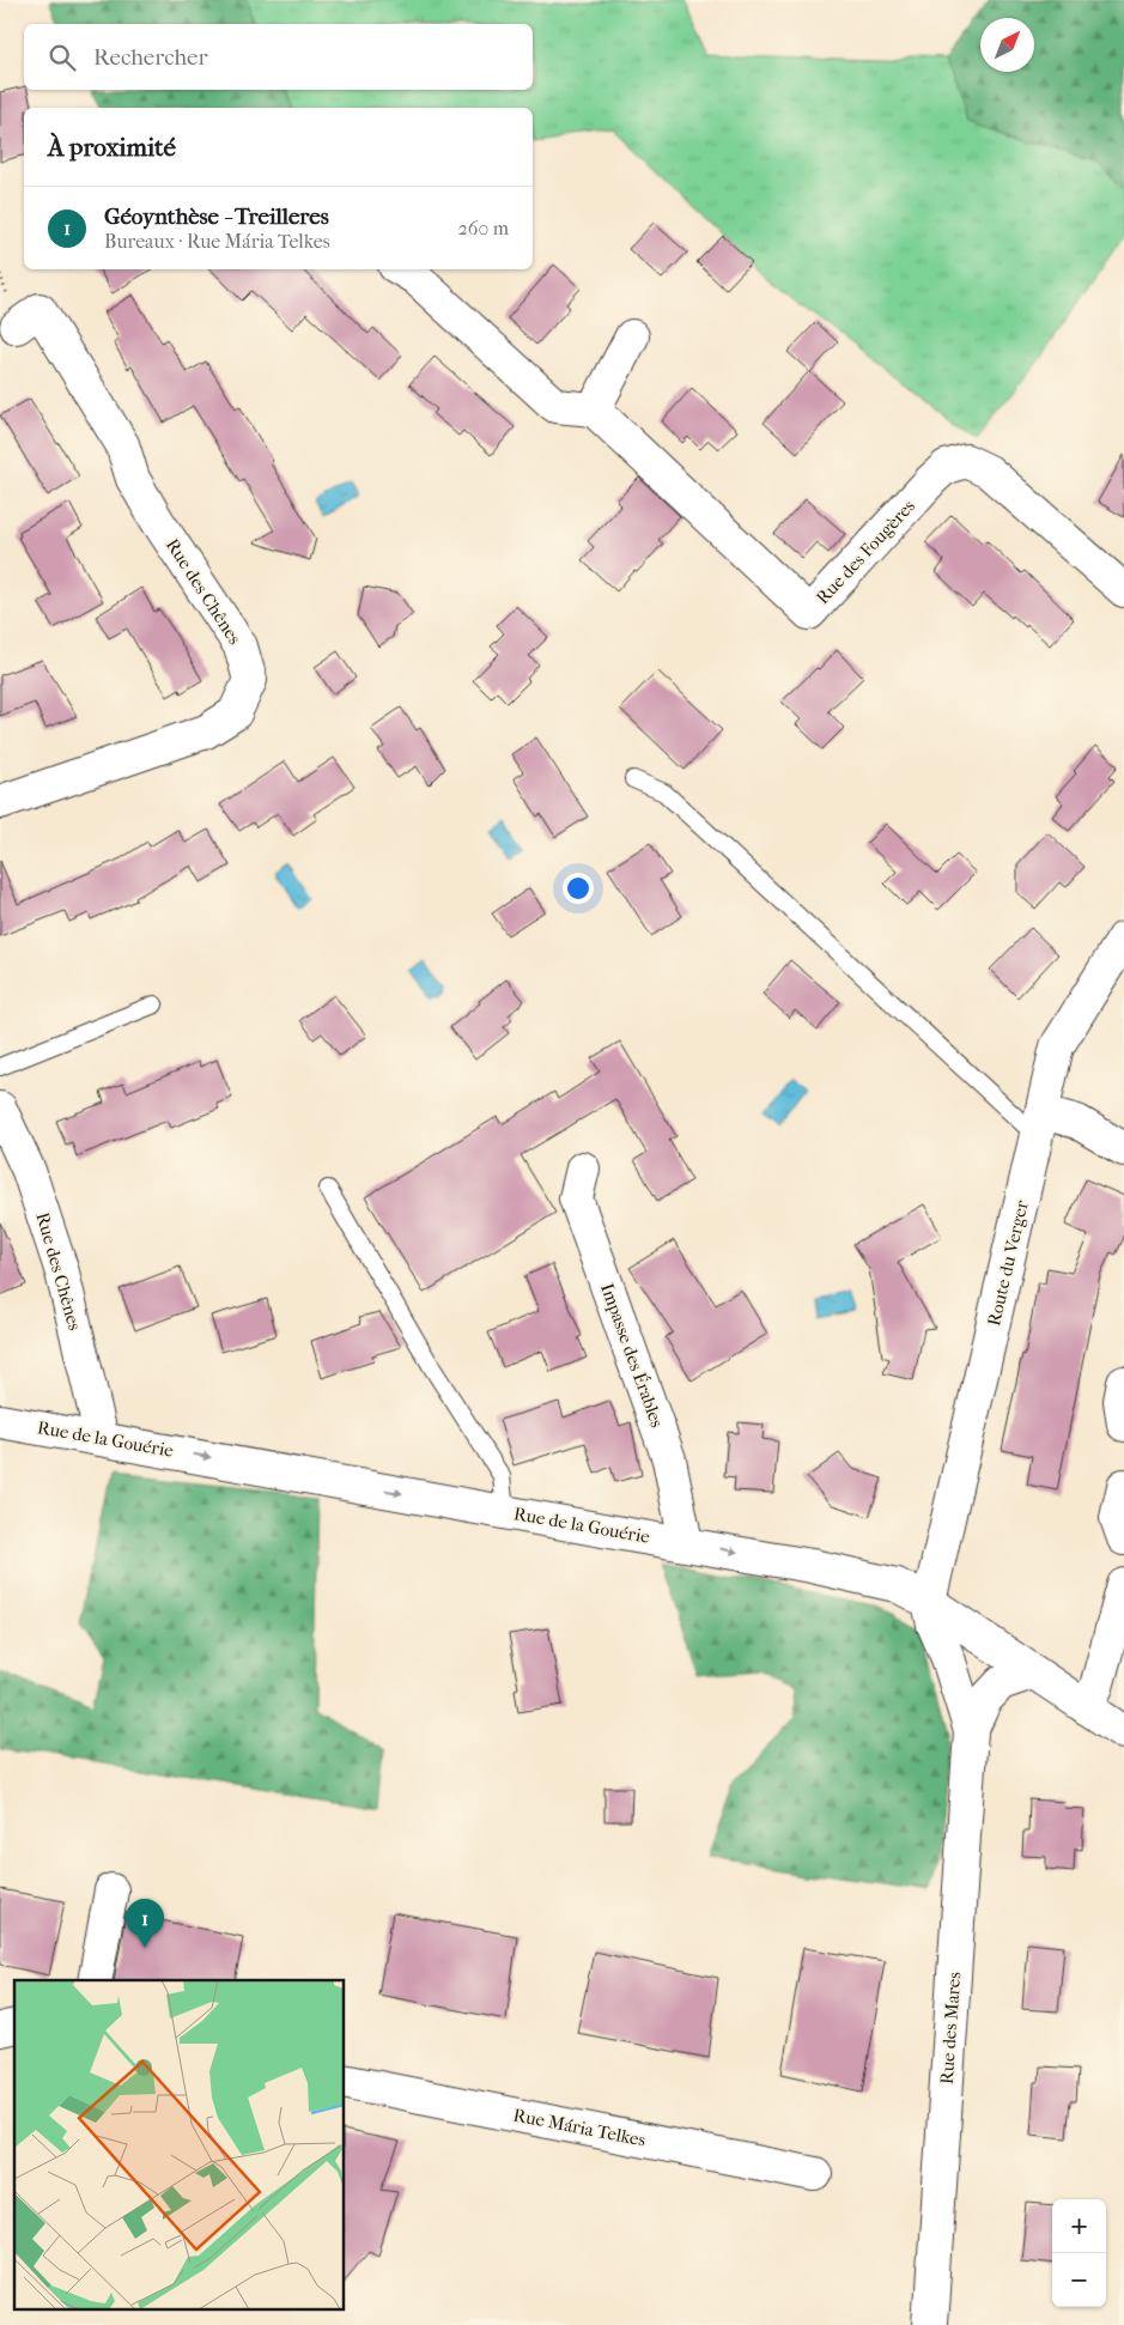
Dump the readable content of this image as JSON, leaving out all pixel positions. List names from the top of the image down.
{
  "streets": {
    "street": [
      "Rue des Fougères",
      "Rue des Chênes",
      "Route du Verger",
      "Impasse des Érables",
      "Rue de la Gouérie",
      "Rue des Mares",
      "Rue Mária Telkes"
    ]
  },
  "crossings": [
    ["Rue des Chênes", "Rue de la Gouérie"],
    ["Route du Verger", "Rue de la Gouérie"],
    ["Route du Verger", "Rue des Mares"],
    ["Impasse des Érables", "Rue de la Gouérie"],
    ["Rue de la Gouérie", "Rue des Mares"]
  ],
  "one_way": ["Rue de la Gouérie"],
  "north": "top right",
  "page": {
    "search": "Rechercher",
    "heading": "À proximité",
    "list": [
      {
        "mark": "1",
        "name": "Géoynthèse - Treilleres",
        "note": "Bureaux · Rue Mária Telkes",
        "value": "260 m"
      }
    ],
    "pins": "1",
    "map_buttons": ["+", "−"]
  }
}
